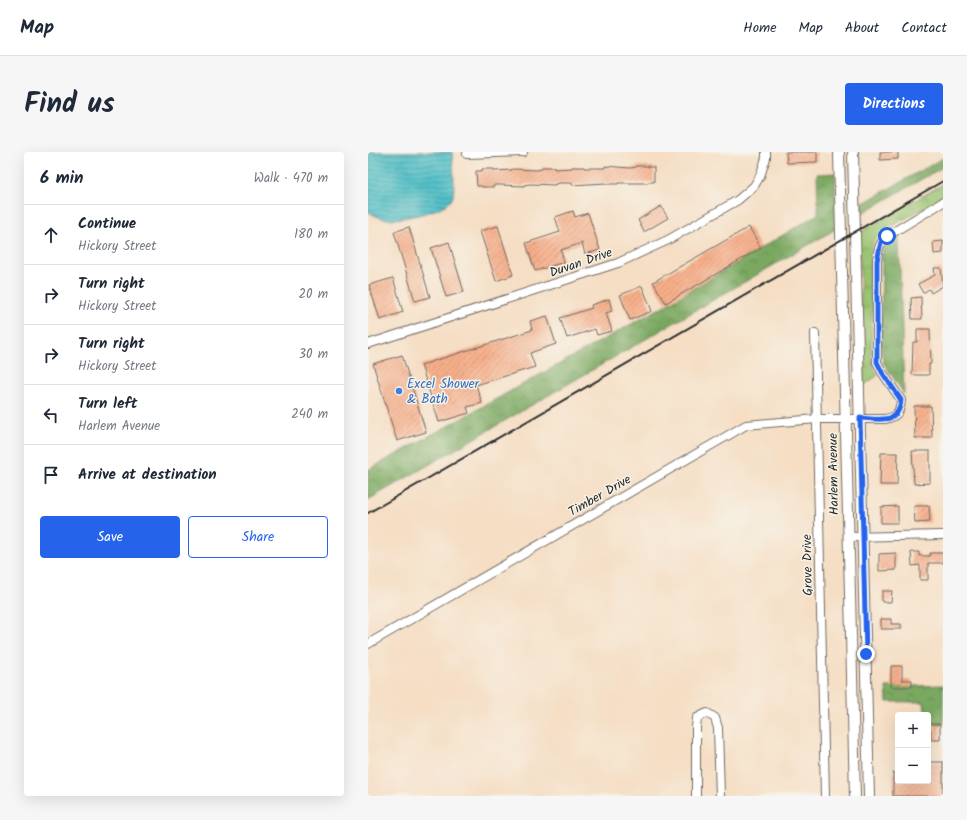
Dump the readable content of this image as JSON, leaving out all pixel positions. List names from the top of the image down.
{
  "streets": {
    "main road": ["Harlem Avenue"],
    "street": ["Duvan Drive", "Timber Drive", "Grove Drive"]
  },
  "crossings": [
    ["Harlem Avenue", "Timber Drive"],
    ["Timber Drive", "Grove Drive"]
  ],
  "places": ["Excel Shower & Bath"],
  "page": {
    "header": "Map",
    "nav": [
      "Home",
      "Map",
      "About",
      "Contact"
    ],
    "title": "Find us",
    "buttons": [
      "Directions",
      ["Save", "Share"]
    ],
    "heading": ["6 min", "Walk · 470 m"],
    "list": [
      ["Continue", "Hickory Street", "180 m"],
      ["Turn right", "Hickory Street", "20 m"],
      ["Turn right", "Hickory Street", "30 m"],
      ["Turn left", "Harlem Avenue", "240 m"],
      "Arrive at destination"
    ],
    "map_buttons": ["+", "−"]
  }
}
